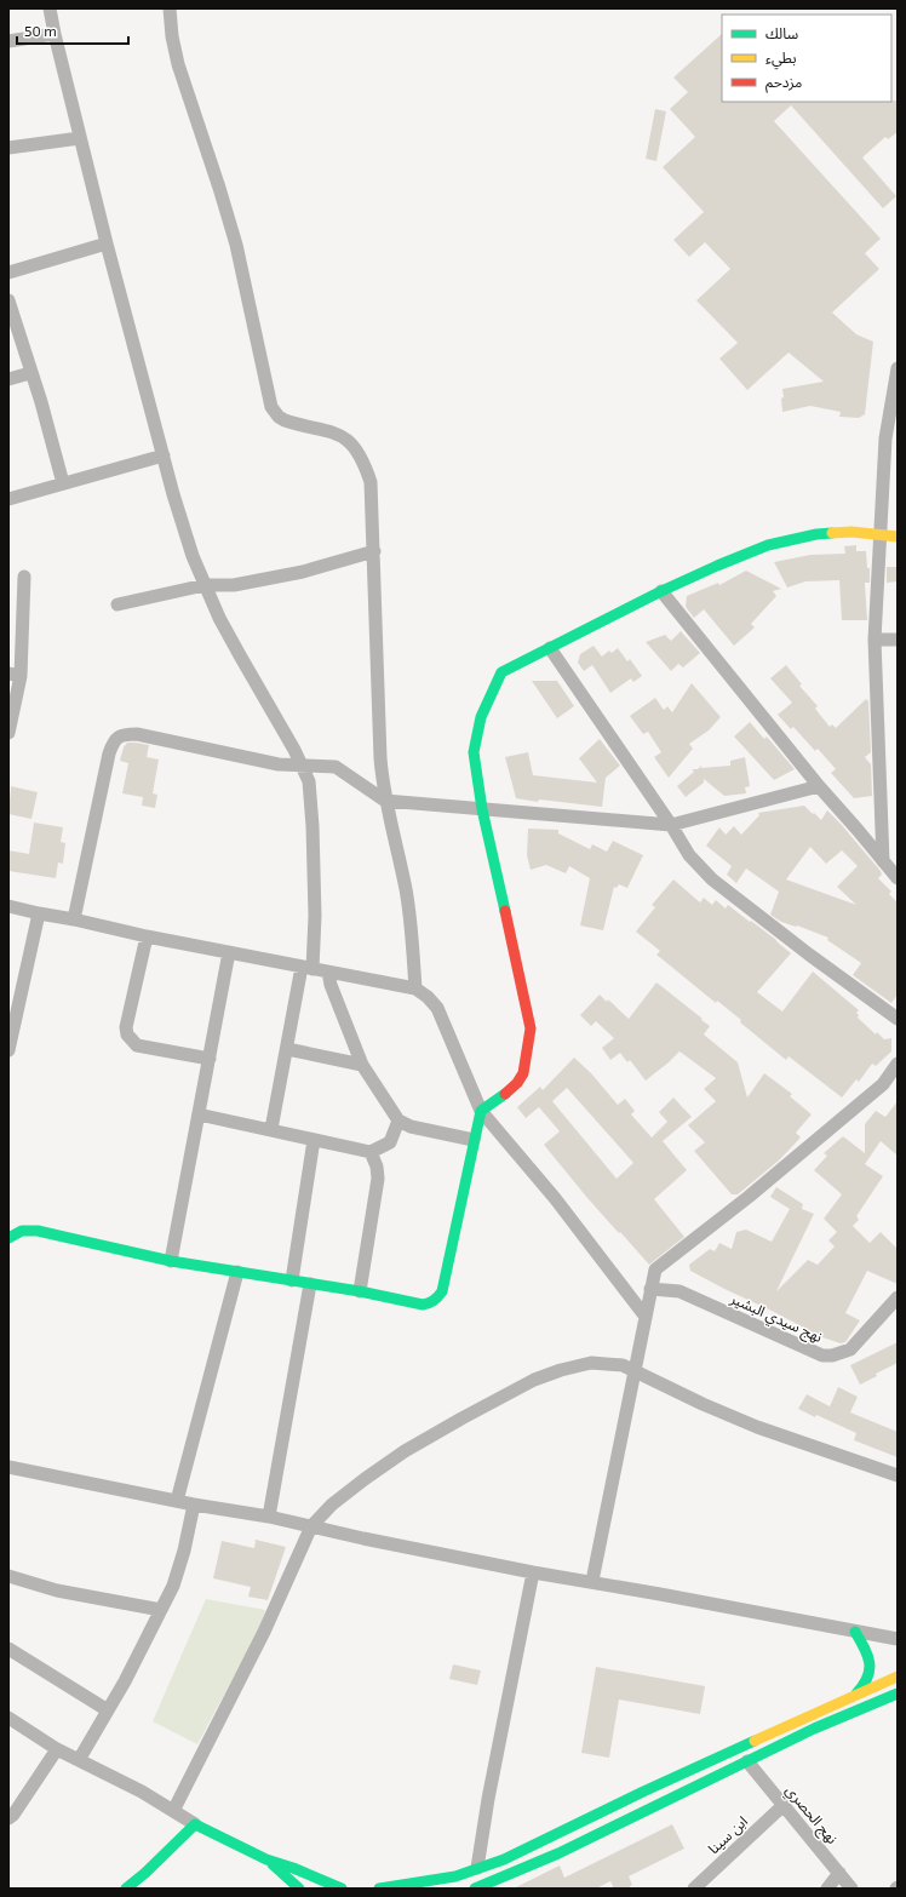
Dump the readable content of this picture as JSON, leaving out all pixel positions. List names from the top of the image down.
{
  "streets": {
    "street": ["نهج سيدي البشير", "نهج الحصري", "ابن سينا"]
  },
  "crossings": [
    ["نهج الحصري", "ابن سينا"]
  ],
  "legend": ["سالك", "بطيء", "مزدحم"],
  "scale_bar": "50 m"
}
